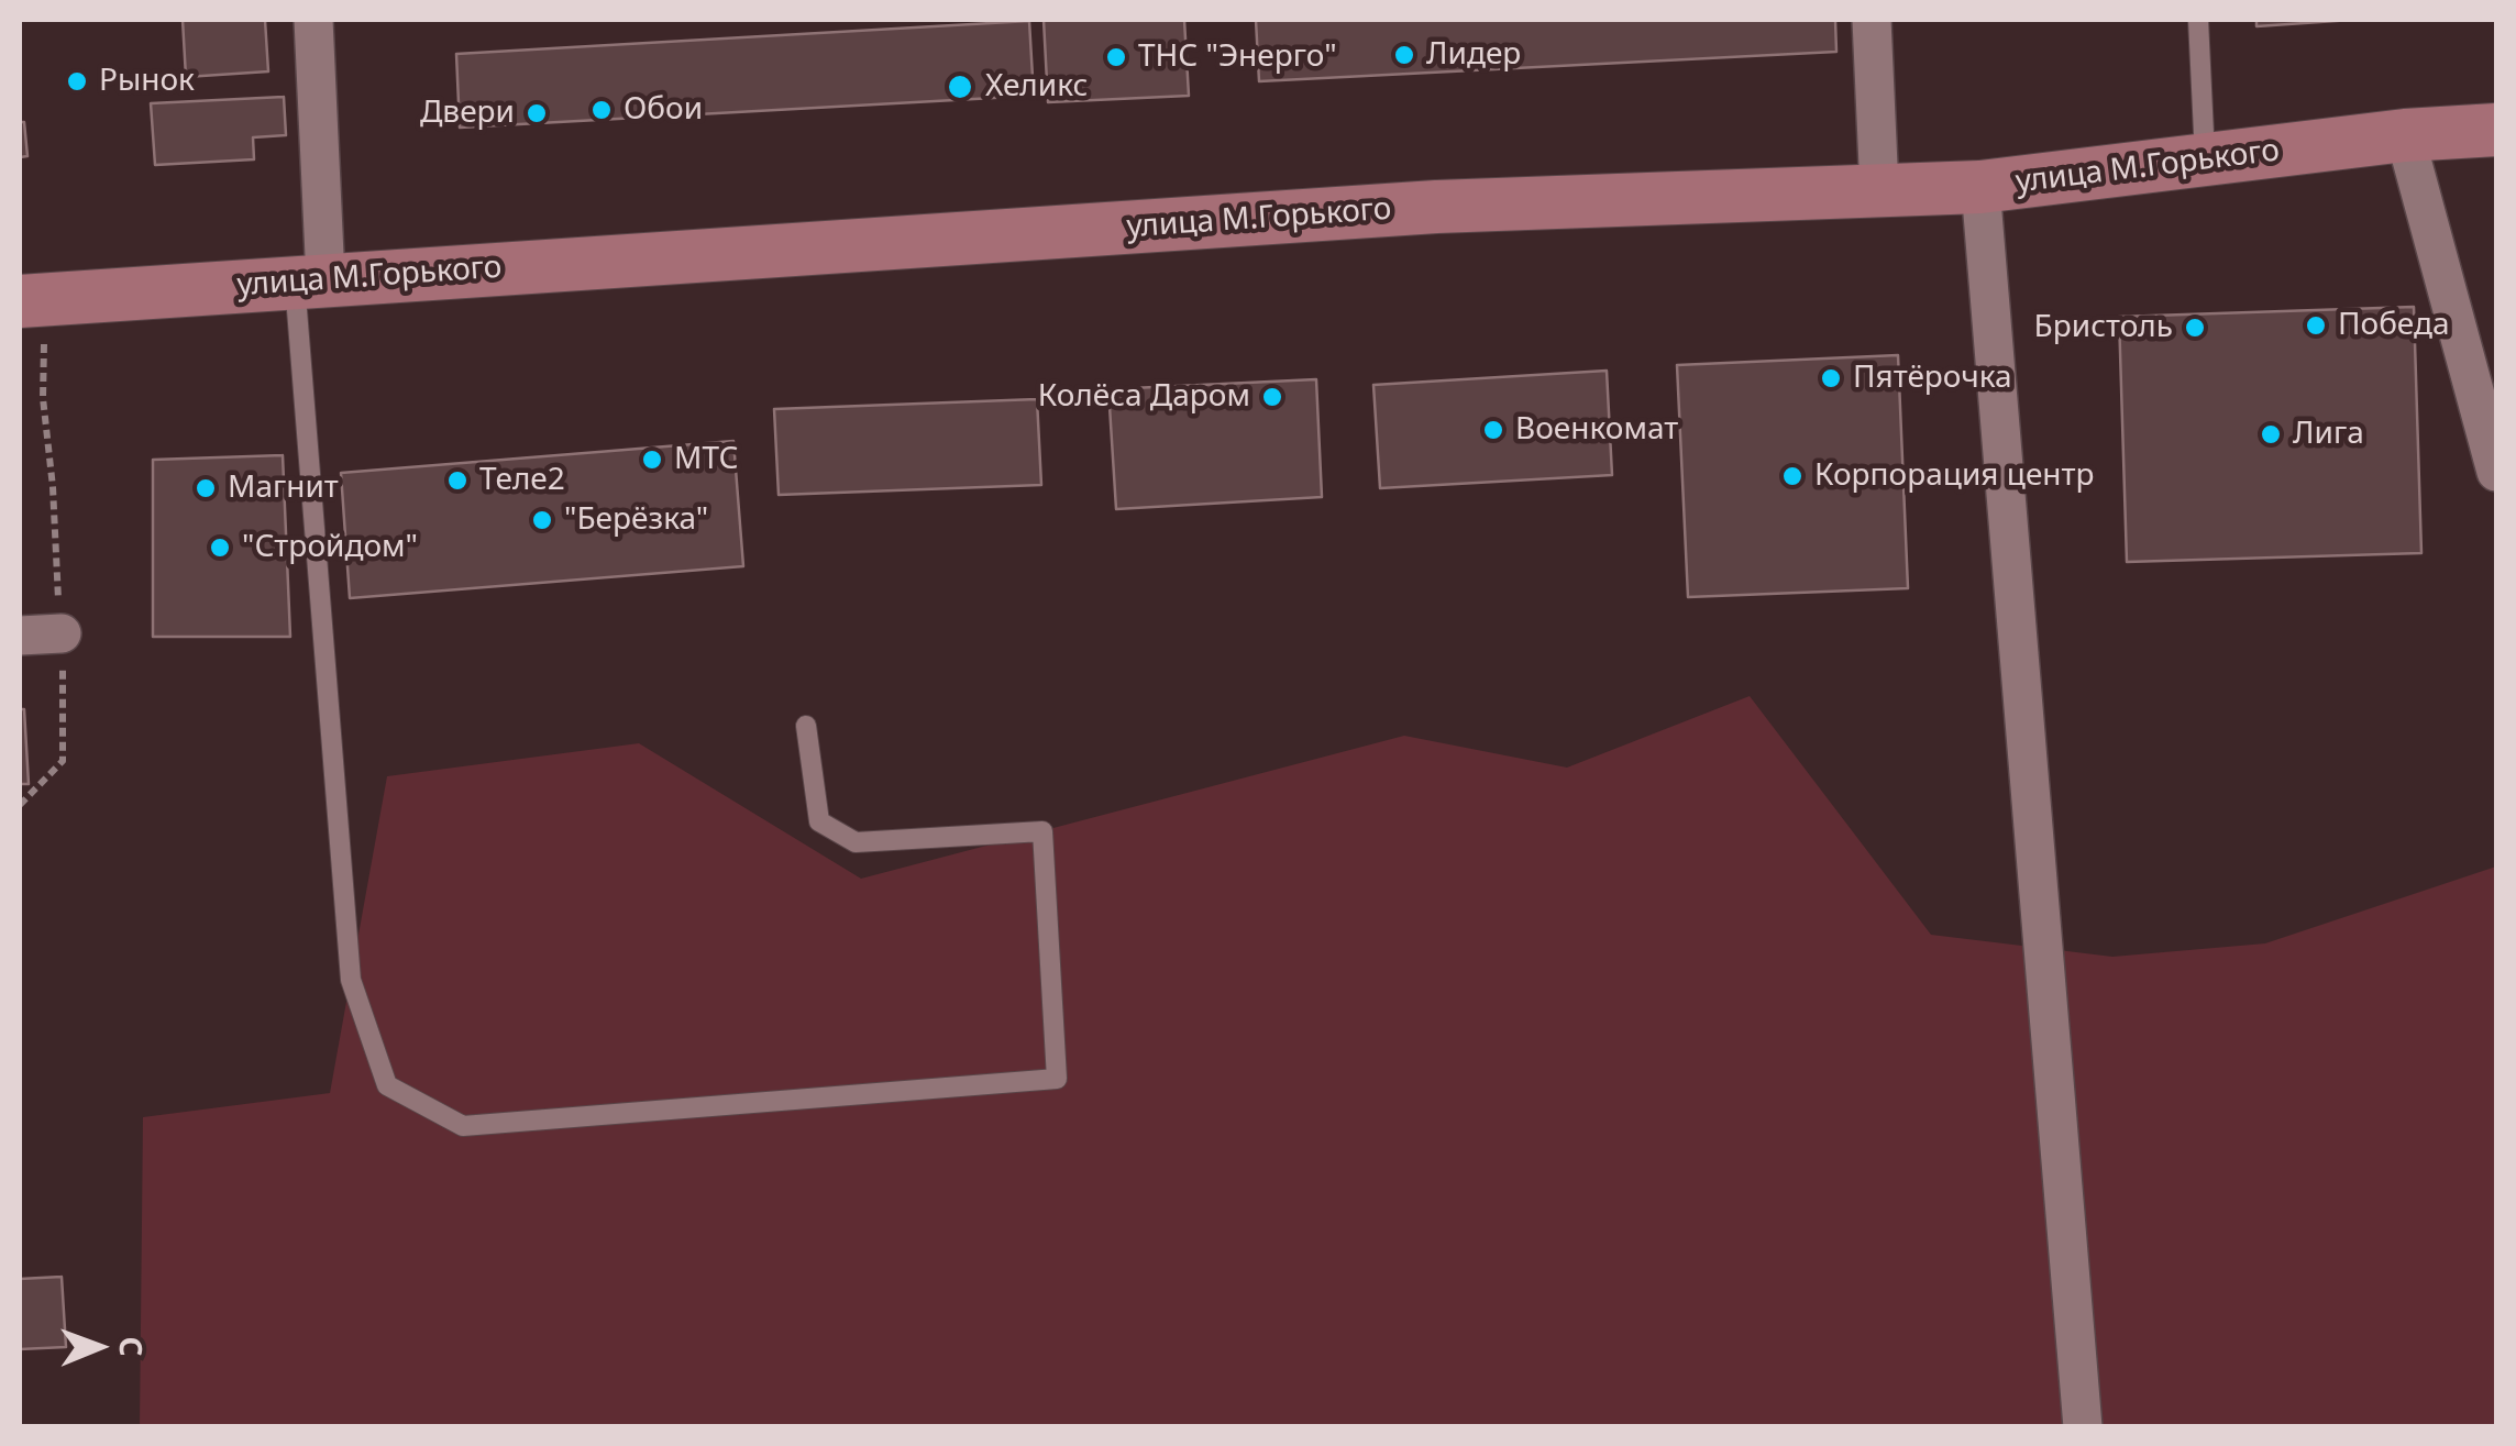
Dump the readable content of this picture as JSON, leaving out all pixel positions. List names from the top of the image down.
{
  "streets": {
    "main road": ["улица М.Горького"]
  },
  "places": [
    "Лидер",
    "ТНС \"Энерго\"",
    "Рынок",
    "Хеликс",
    "Обои",
    "Двери",
    "Победа",
    "Бристоль",
    "Пятёрочка",
    "Колёса Даром",
    "Военкомат",
    "Лига",
    "МТС",
    "Корпорация центр",
    "Теле2",
    "Магнит",
    "\"Берёзка\"",
    "\"Стройдом\""
  ],
  "north": "right"
}
